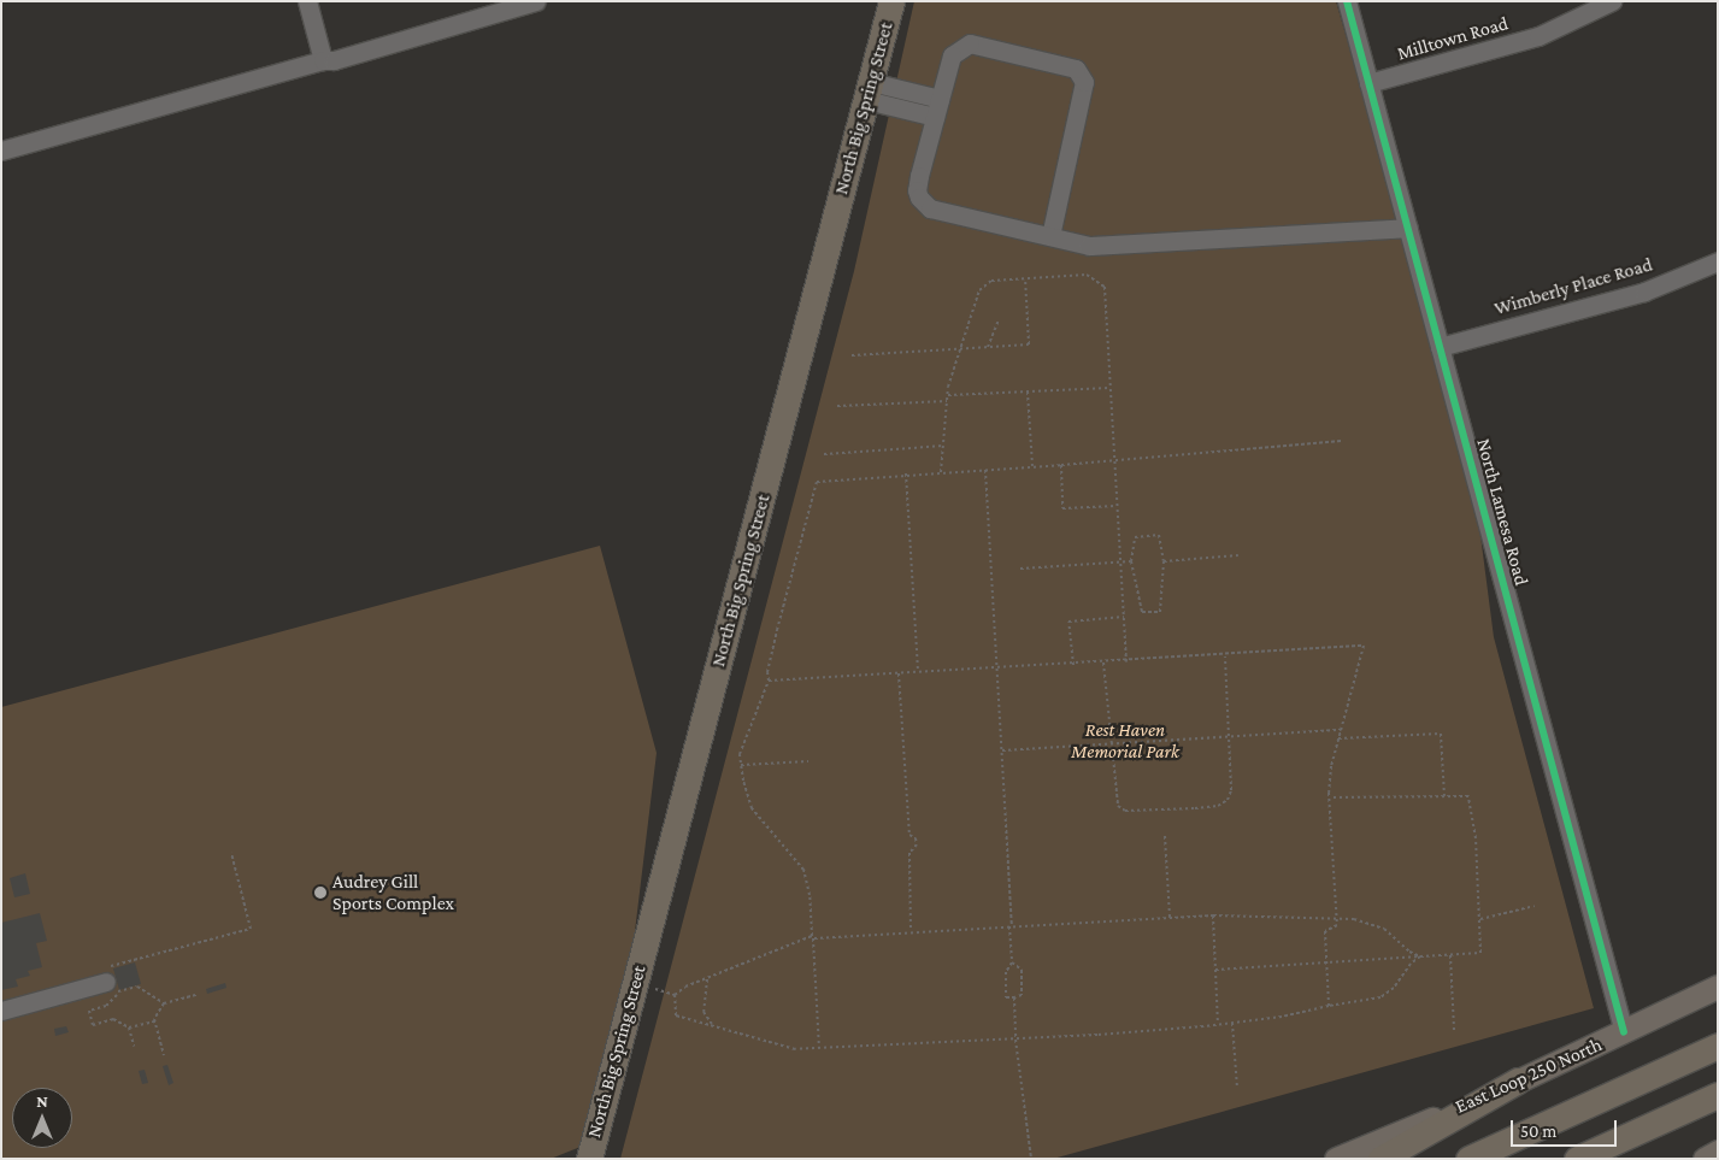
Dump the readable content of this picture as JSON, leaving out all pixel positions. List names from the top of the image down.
{
  "streets": {
    "highway": ["North Big Spring Street"],
    "main road": ["East Loop 250 North"],
    "street": ["Milltown Road", "Wimberly Place Road", "North Lamesa Road"]
  },
  "crossings": [
    ["Milltown Road", "North Lamesa Road"],
    ["Wimberly Place Road", "North Lamesa Road"],
    ["North Lamesa Road", "East Loop 250 North"]
  ],
  "parks": ["Rest Haven Memorial Park"],
  "places": ["Audrey Gill Sports Complex"],
  "scale_bar": "50 m",
  "north": "top"
}
